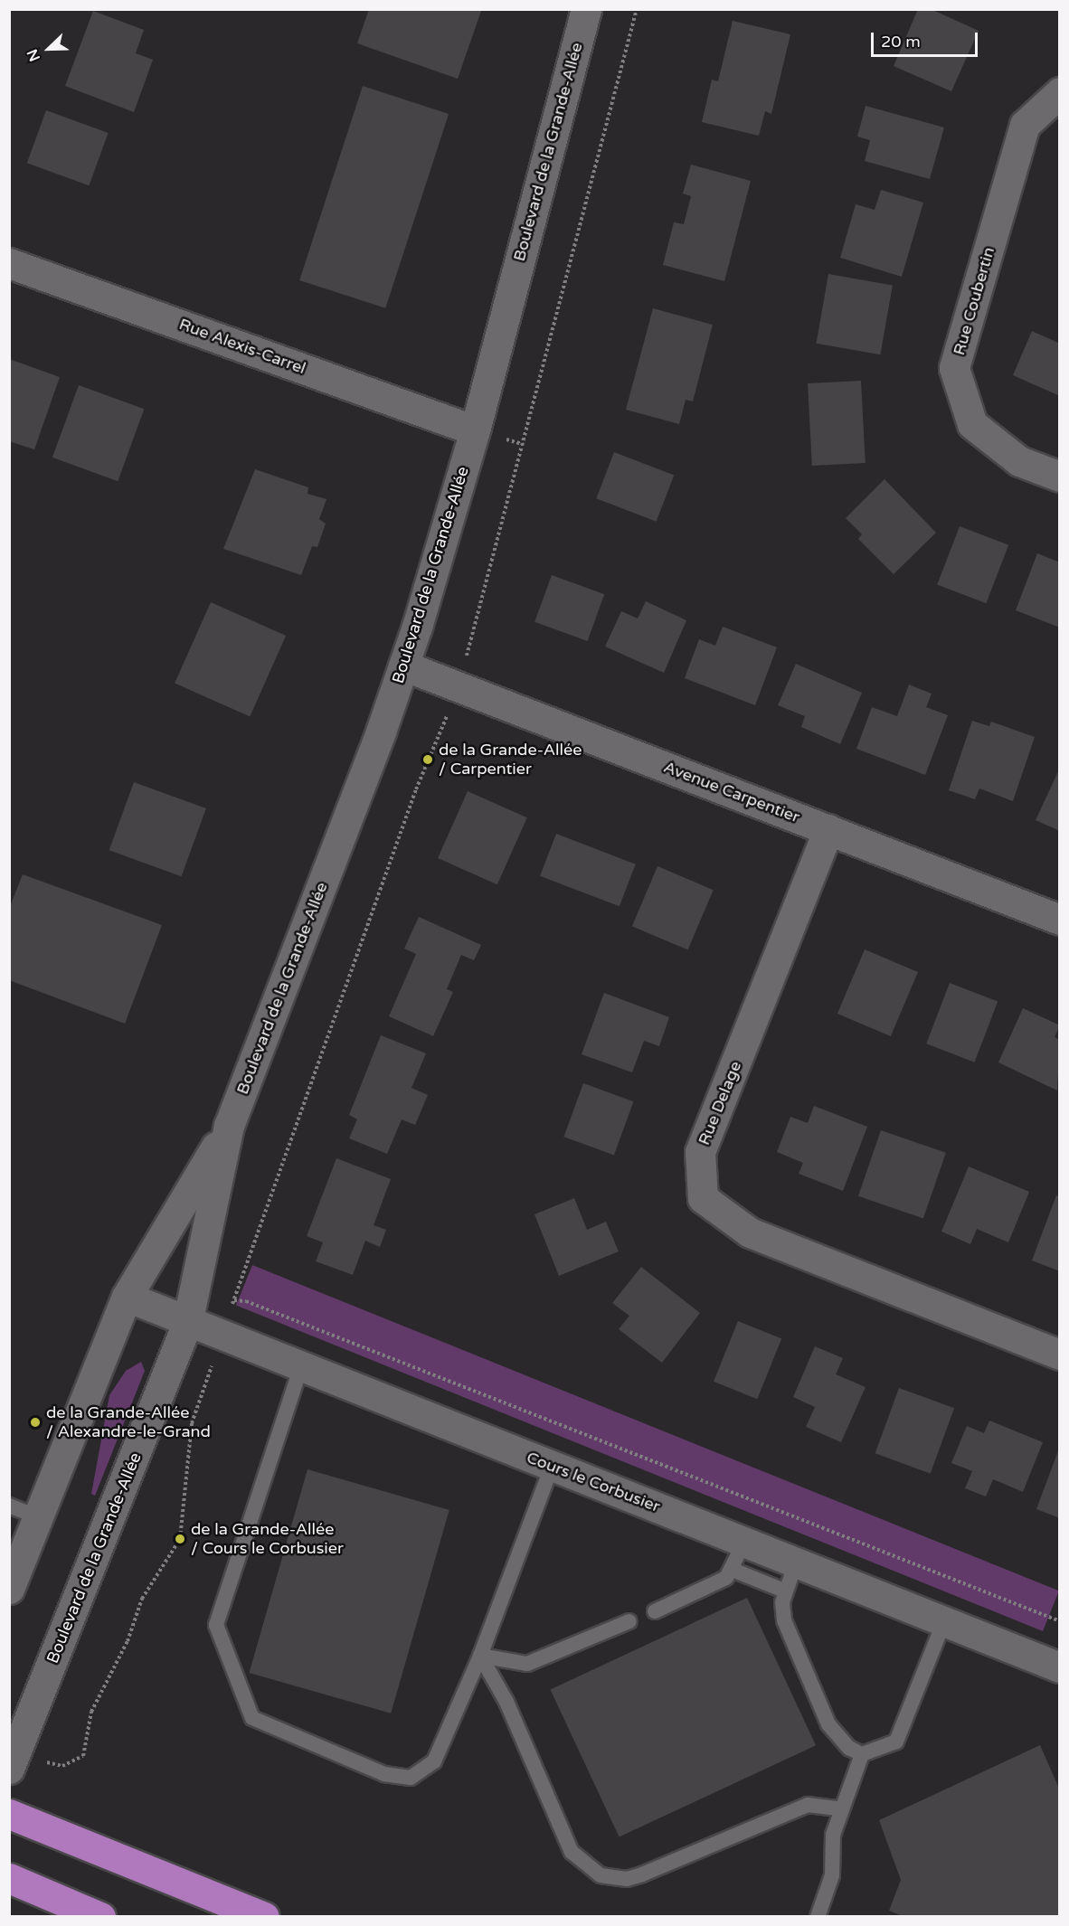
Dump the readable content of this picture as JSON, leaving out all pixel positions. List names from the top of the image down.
{
  "streets": {
    "street": [
      "Boulevard de la Grande-Allée",
      "Rue Coubertin",
      "Rue Alexis-Carrel",
      "Avenue Carpentier",
      "Rue Delage",
      "Cours le Corbusier"
    ]
  },
  "crossings": [
    ["Boulevard de la Grande-Allée", "Rue Alexis-Carrel"],
    ["Boulevard de la Grande-Allée", "Avenue Carpentier"],
    ["Boulevard de la Grande-Allée", "Cours le Corbusier"],
    ["Avenue Carpentier", "Rue Delage"]
  ],
  "places": ["de la Grande-Allée / Carpentier", "de la Grande-Allée / Alexandre-le-Grand", "de la Grande-Allée / Cours le Corbusier"],
  "scale_bar": "20 m",
  "north": "bottom left"
}
